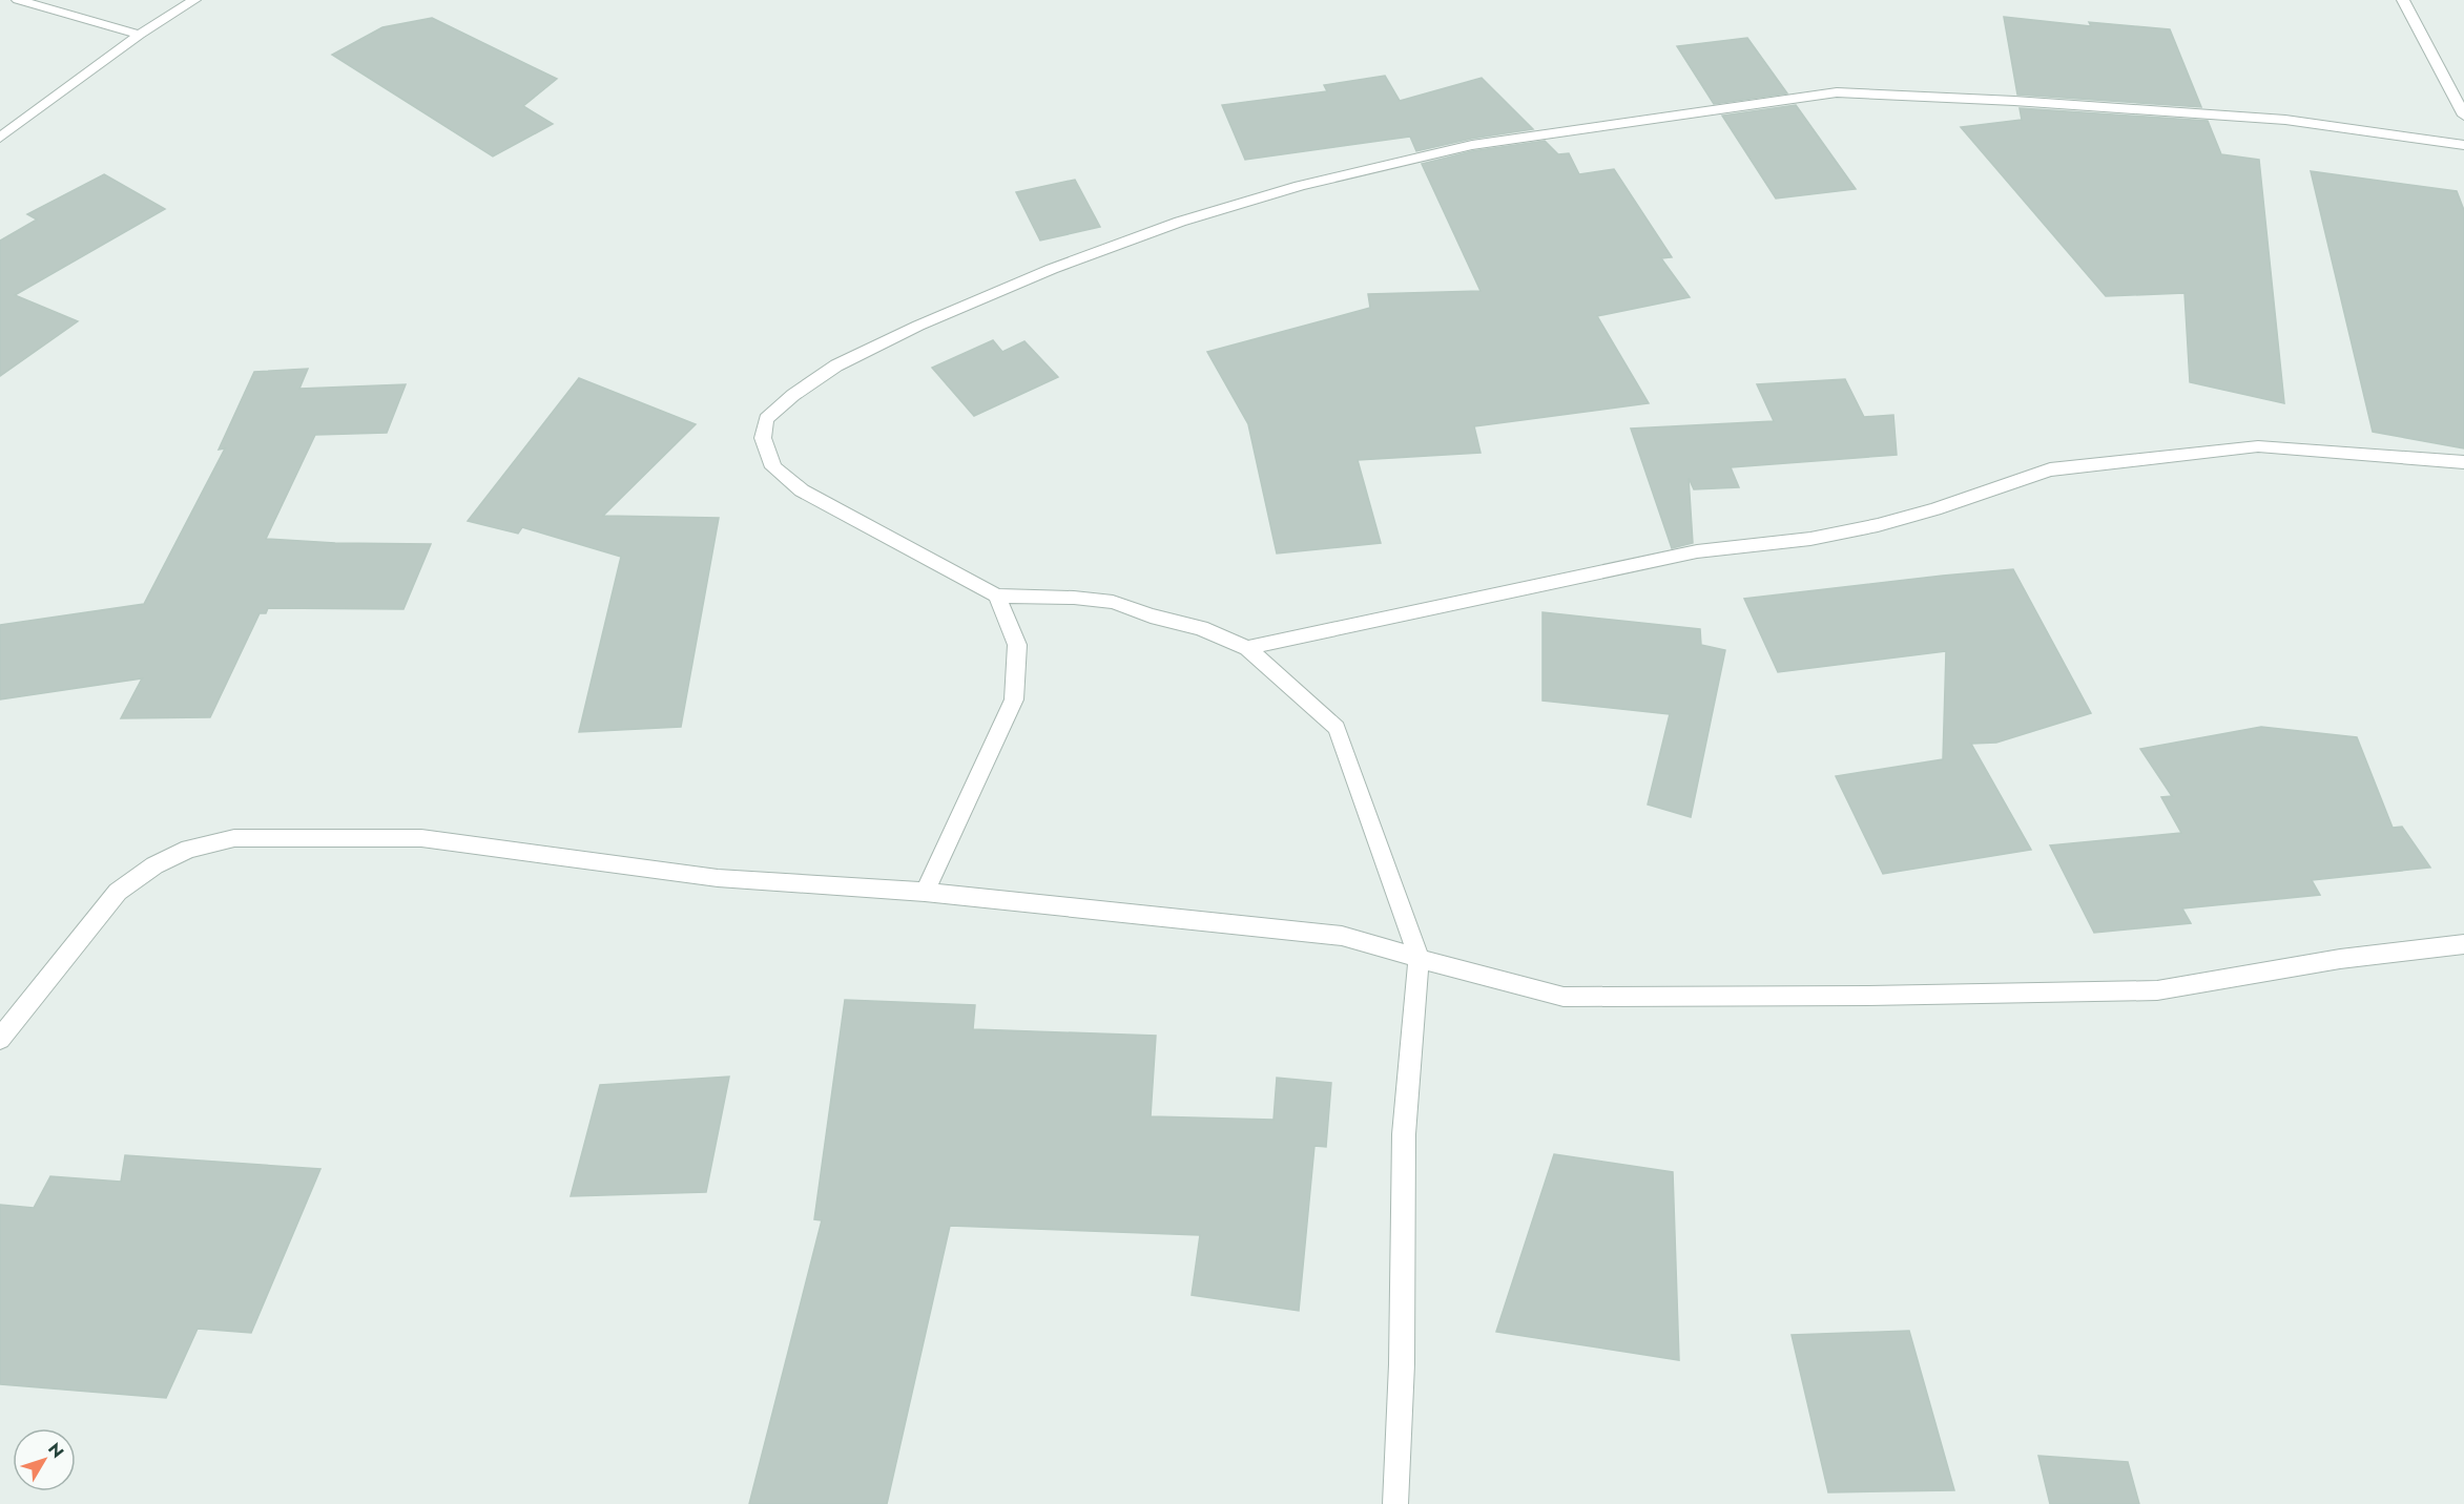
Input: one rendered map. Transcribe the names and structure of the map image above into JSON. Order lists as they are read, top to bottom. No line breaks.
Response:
{"north":"top right"}
